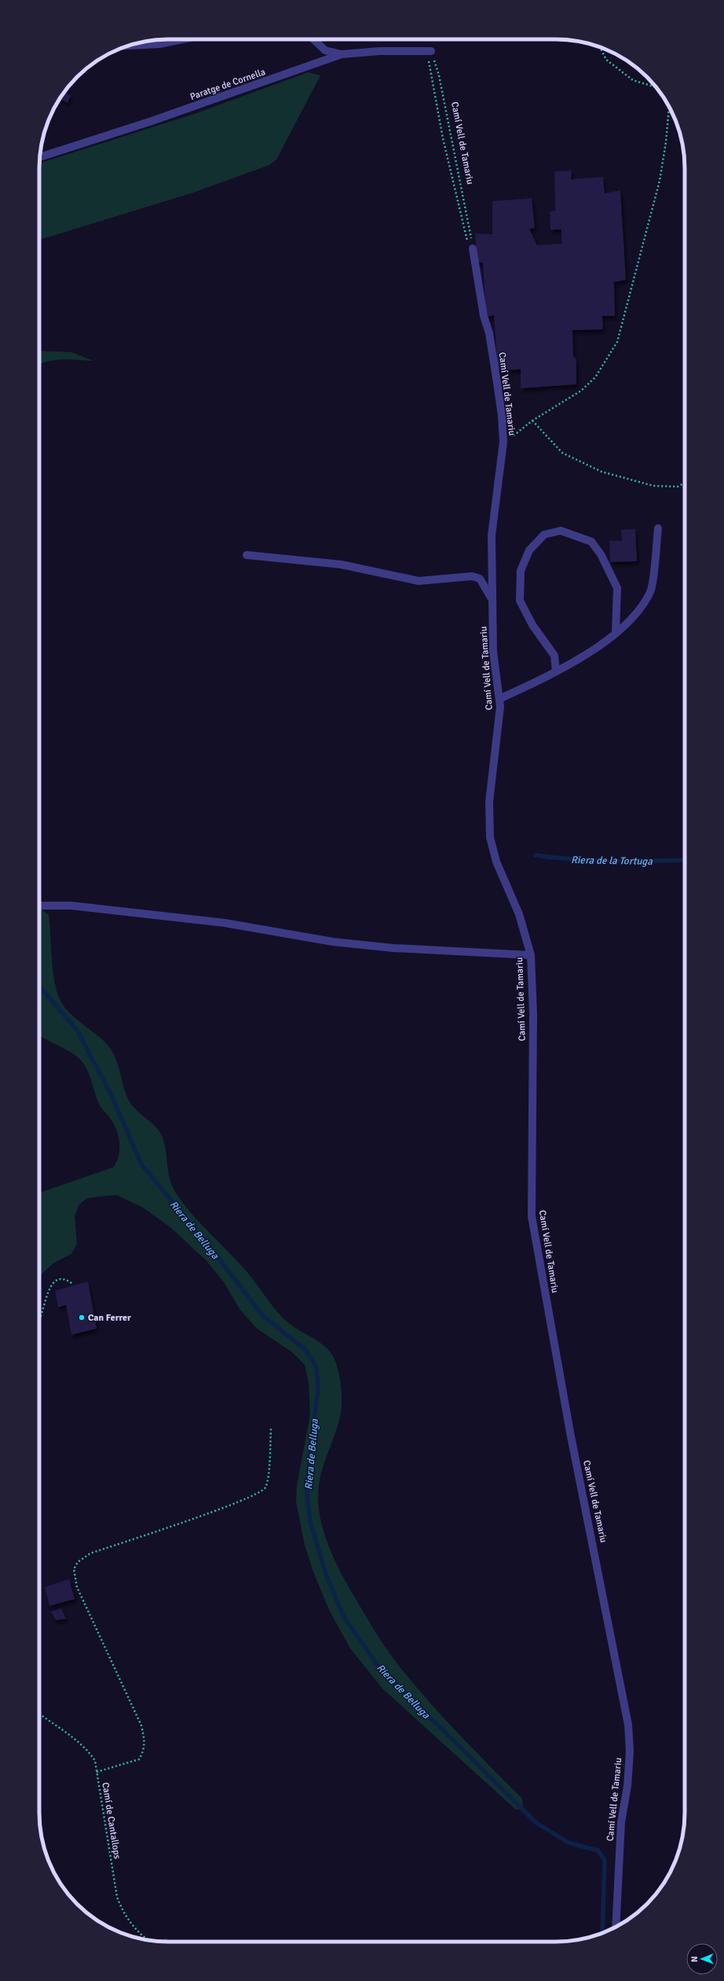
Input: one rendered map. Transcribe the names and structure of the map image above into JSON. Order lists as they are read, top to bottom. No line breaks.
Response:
{"streets":{"street":["Paratge de Cornella","Camí Vell de Tamariu"],"path":["Camí de Cantallops"]},"crossings":[["Paratge de Cornella","Camí Vell de Tamariu"]],"water":["Riera de la Tortuga","Riera de Belluga"],"places":["Can Ferrer"],"north":"left"}
